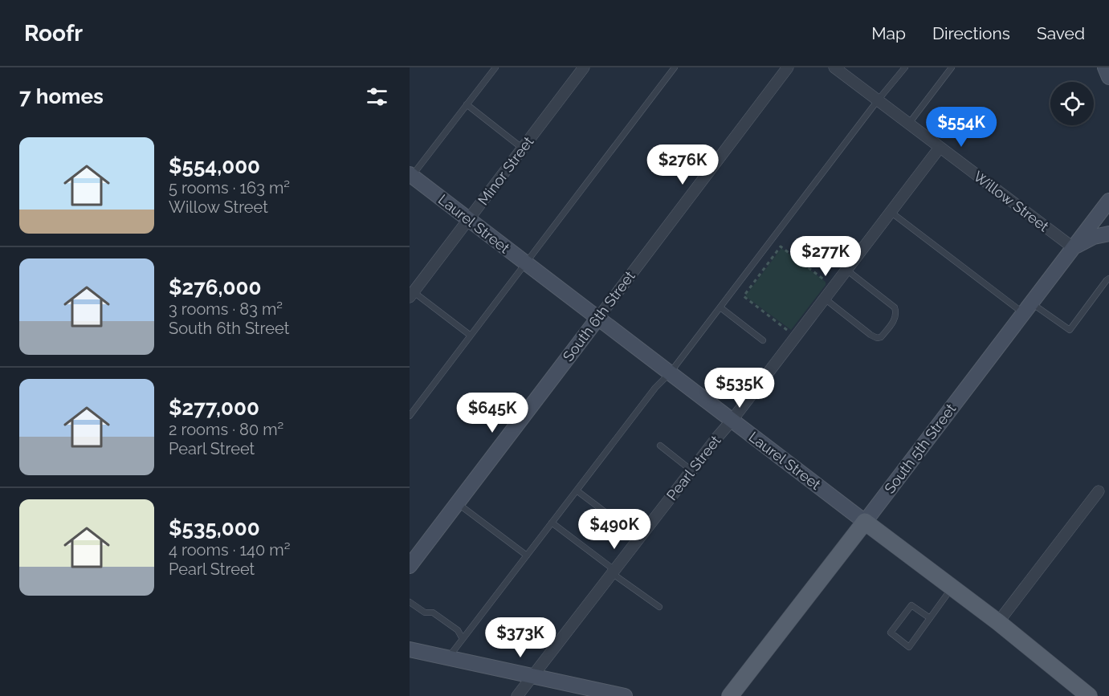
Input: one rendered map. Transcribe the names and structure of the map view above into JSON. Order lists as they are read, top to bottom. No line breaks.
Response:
{"streets":{"main road":["Laurel Street","South 5th Street"],"street":["Minor Street","Willow Street","South 6th Street","Pearl Street"]},"crossings":[["Minor Street","Laurel Street"],["Willow Street","South 5th Street"],["Willow Street","Pearl Street"],["Laurel Street","South 6th Street"],["Laurel Street","South 5th Street"],["Laurel Street","Pearl Street"]],"page":{"header":"Roofr","nav":["Map","Directions","Saved"],"heading":"7 homes","price":["$554K","$276K","$277K","$535K","$645K","$490K","$373K"],"list":[{"name":"$554,000","note":"5 rooms · 163 m² · Willow Street"},{"name":"$276,000","note":"3 rooms · 83 m² · South 6th Street"},{"name":"$277,000","note":"2 rooms · 80 m² · Pearl Street"},{"name":"$535,000","note":"4 rooms · 140 m² · Pearl Street"}]}}
